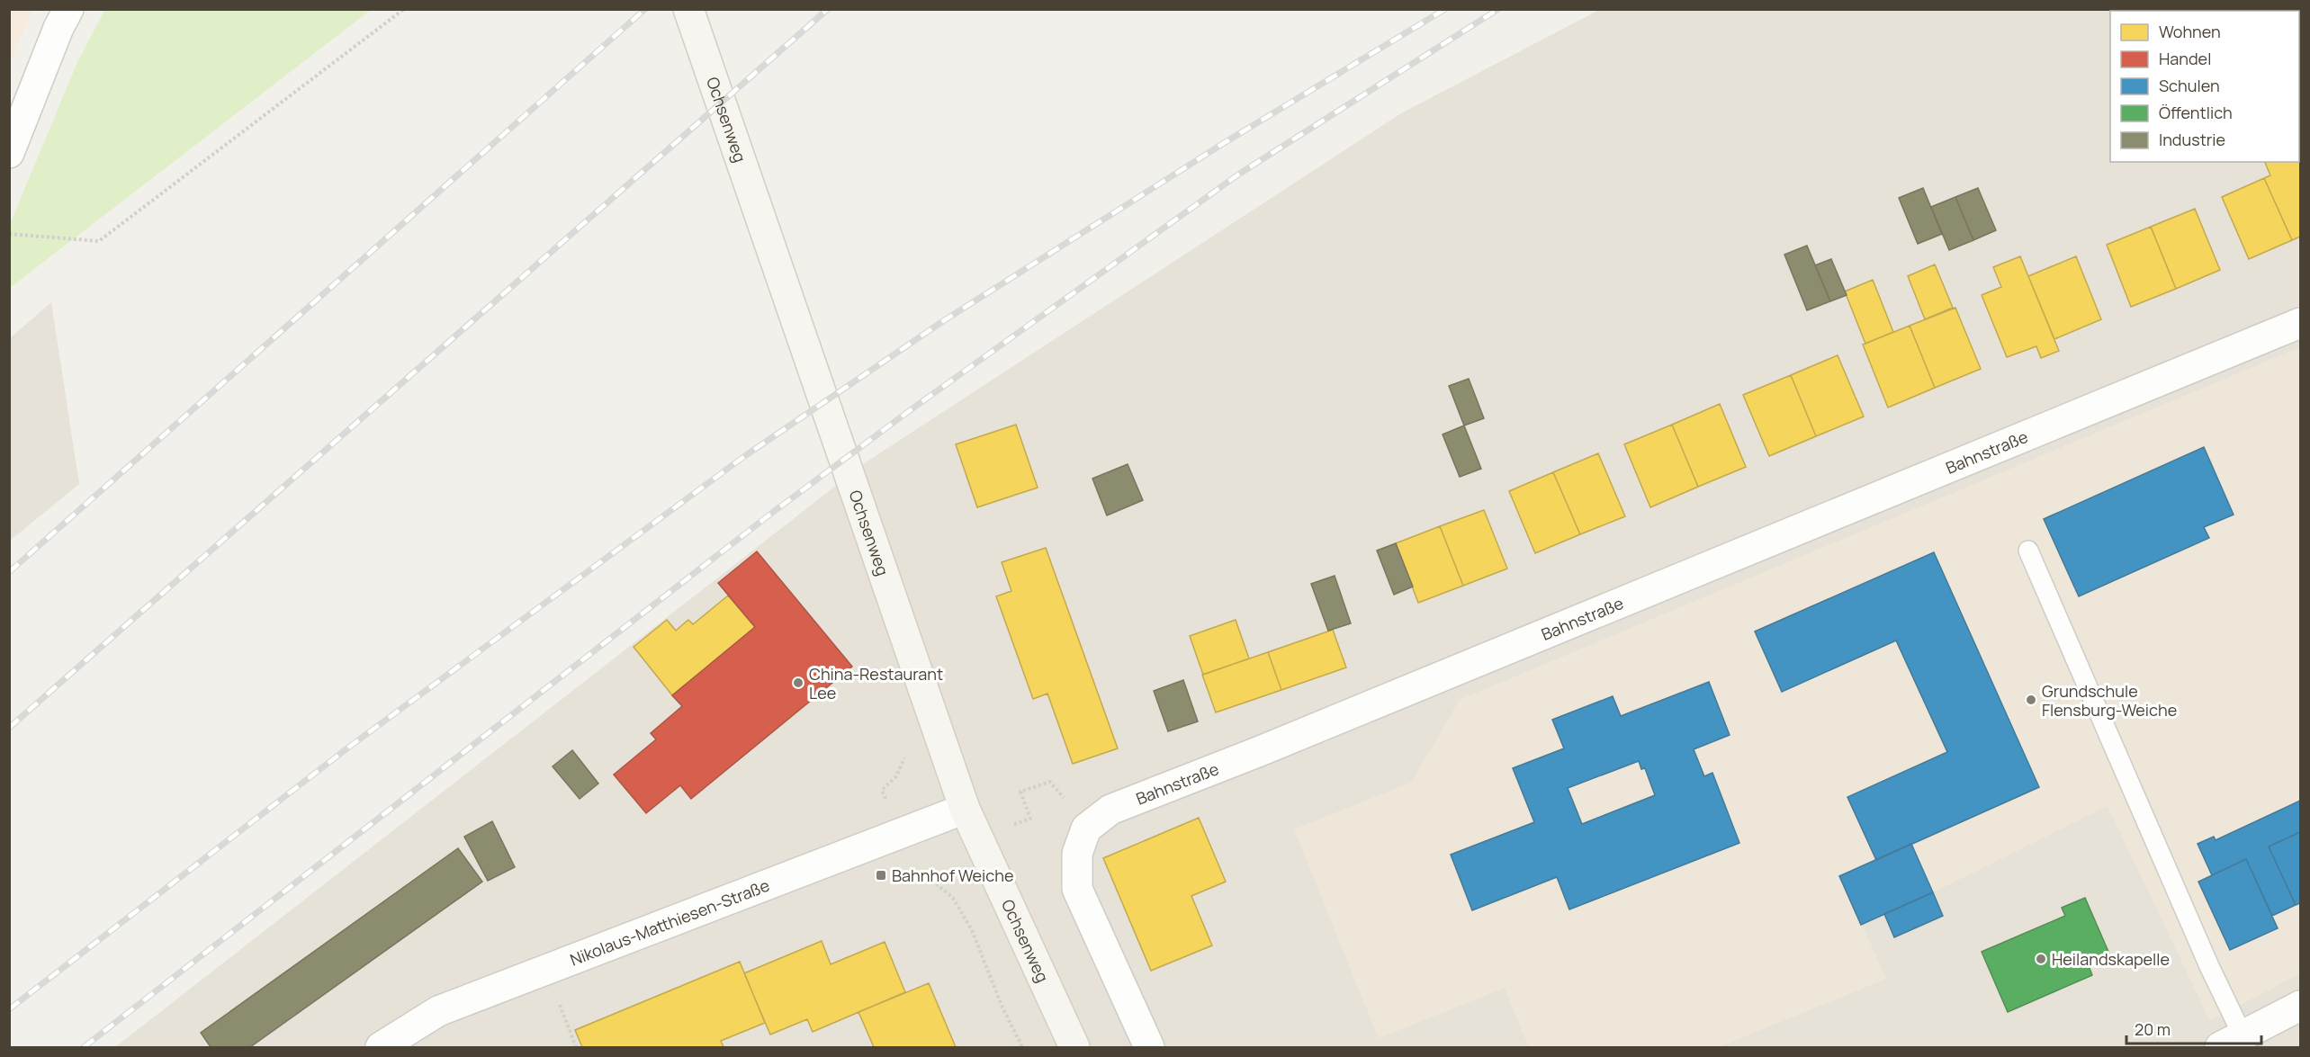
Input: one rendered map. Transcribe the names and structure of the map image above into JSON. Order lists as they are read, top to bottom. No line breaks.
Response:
{"streets":{"main road":["Ochsenweg"],"street":["Bahnstraße","Nikolaus-Matthiesen-Straße"]},"crossings":[["Ochsenweg","Nikolaus-Matthiesen-Straße"]],"places":{"other":["China-Restaurant Lee","Grundschule Flensburg-Weiche","Heilandskapelle"],"transit":["Bahnhof Weiche"]},"legend":["Wohnen","Handel","Schulen","Öffentlich","Industrie"],"scale_bar":"20 m"}
